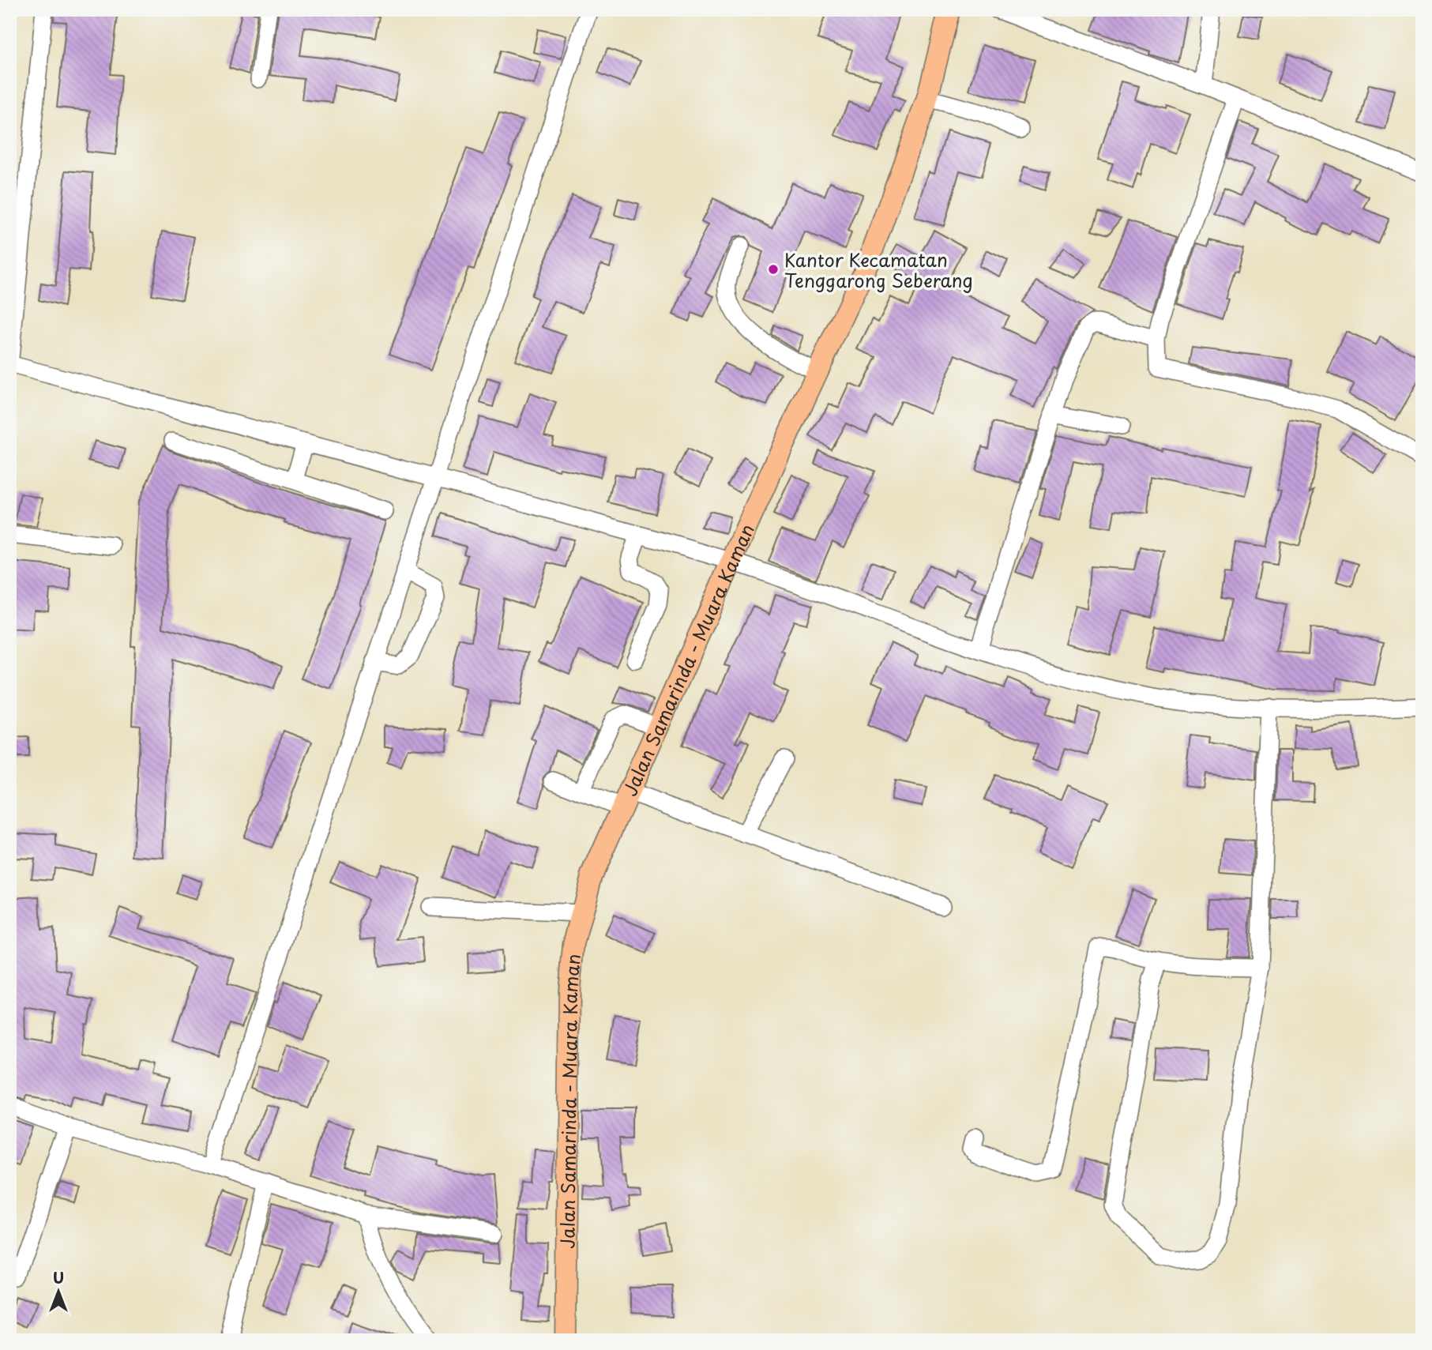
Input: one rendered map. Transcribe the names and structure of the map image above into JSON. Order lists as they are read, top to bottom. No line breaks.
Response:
{"streets":{"main road":["Jalan Samarinda - Muara Kaman"]},"places":["Kantor Kecamatan Tenggarong Seberang"],"north":"top"}
